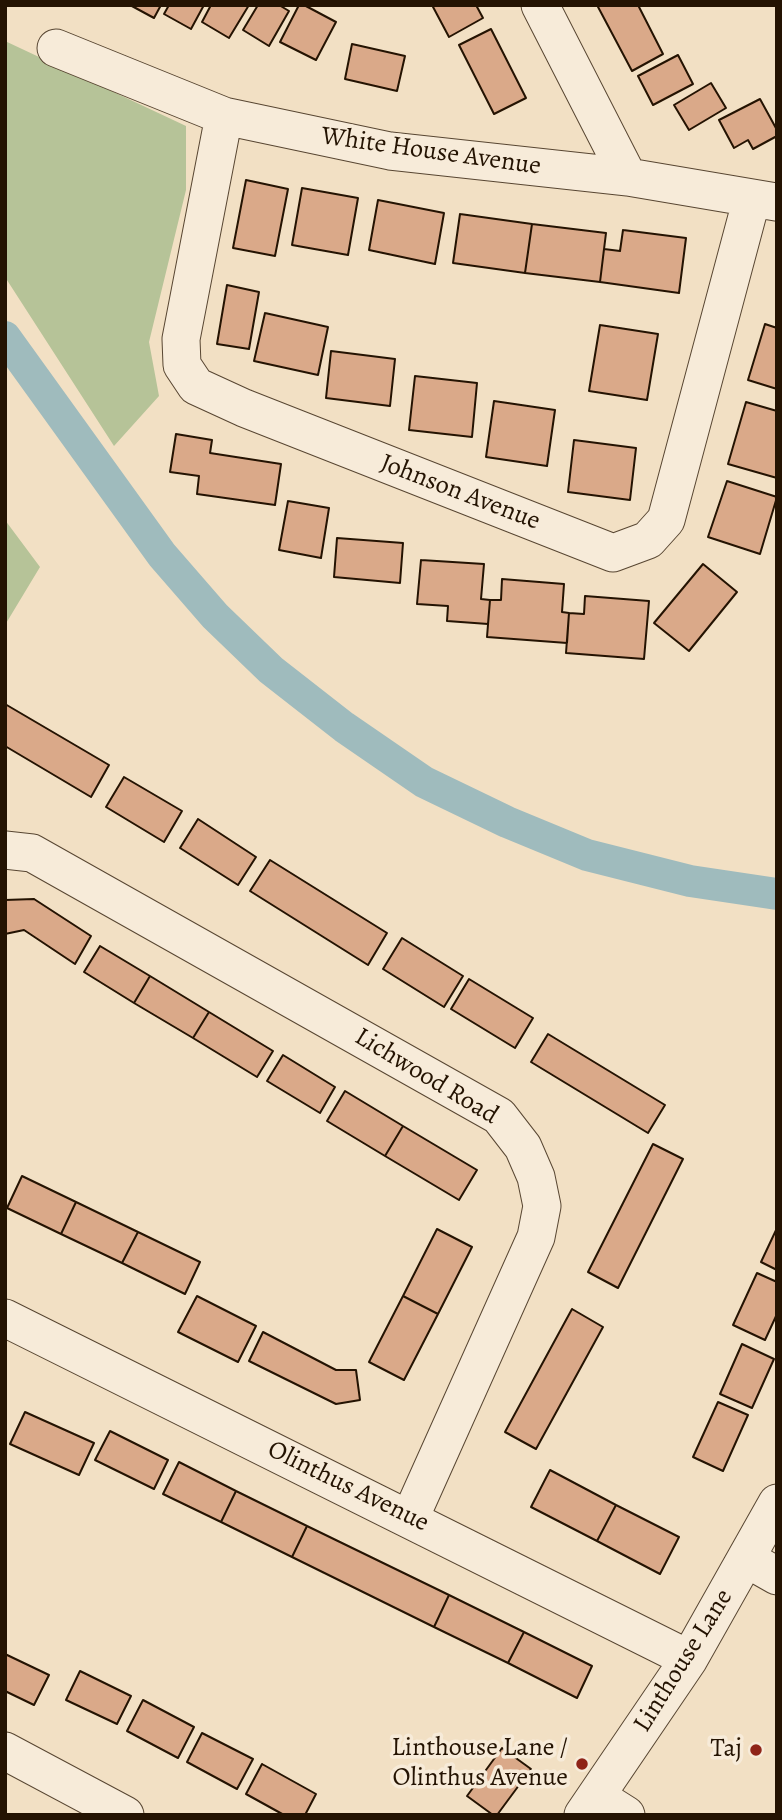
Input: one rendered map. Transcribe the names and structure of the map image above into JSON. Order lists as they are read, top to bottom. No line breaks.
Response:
{"streets":{"street":["White House Avenue","Johnson Avenue","Lichwood Road","Olinthus Avenue","Linthouse Lane"]},"crossings":[["White House Avenue","Johnson Avenue"],["Lichwood Road","Olinthus Avenue"],["Olinthus Avenue","Linthouse Lane"]],"places":["Taj","Linthouse Lane / Olinthus Avenue"]}
